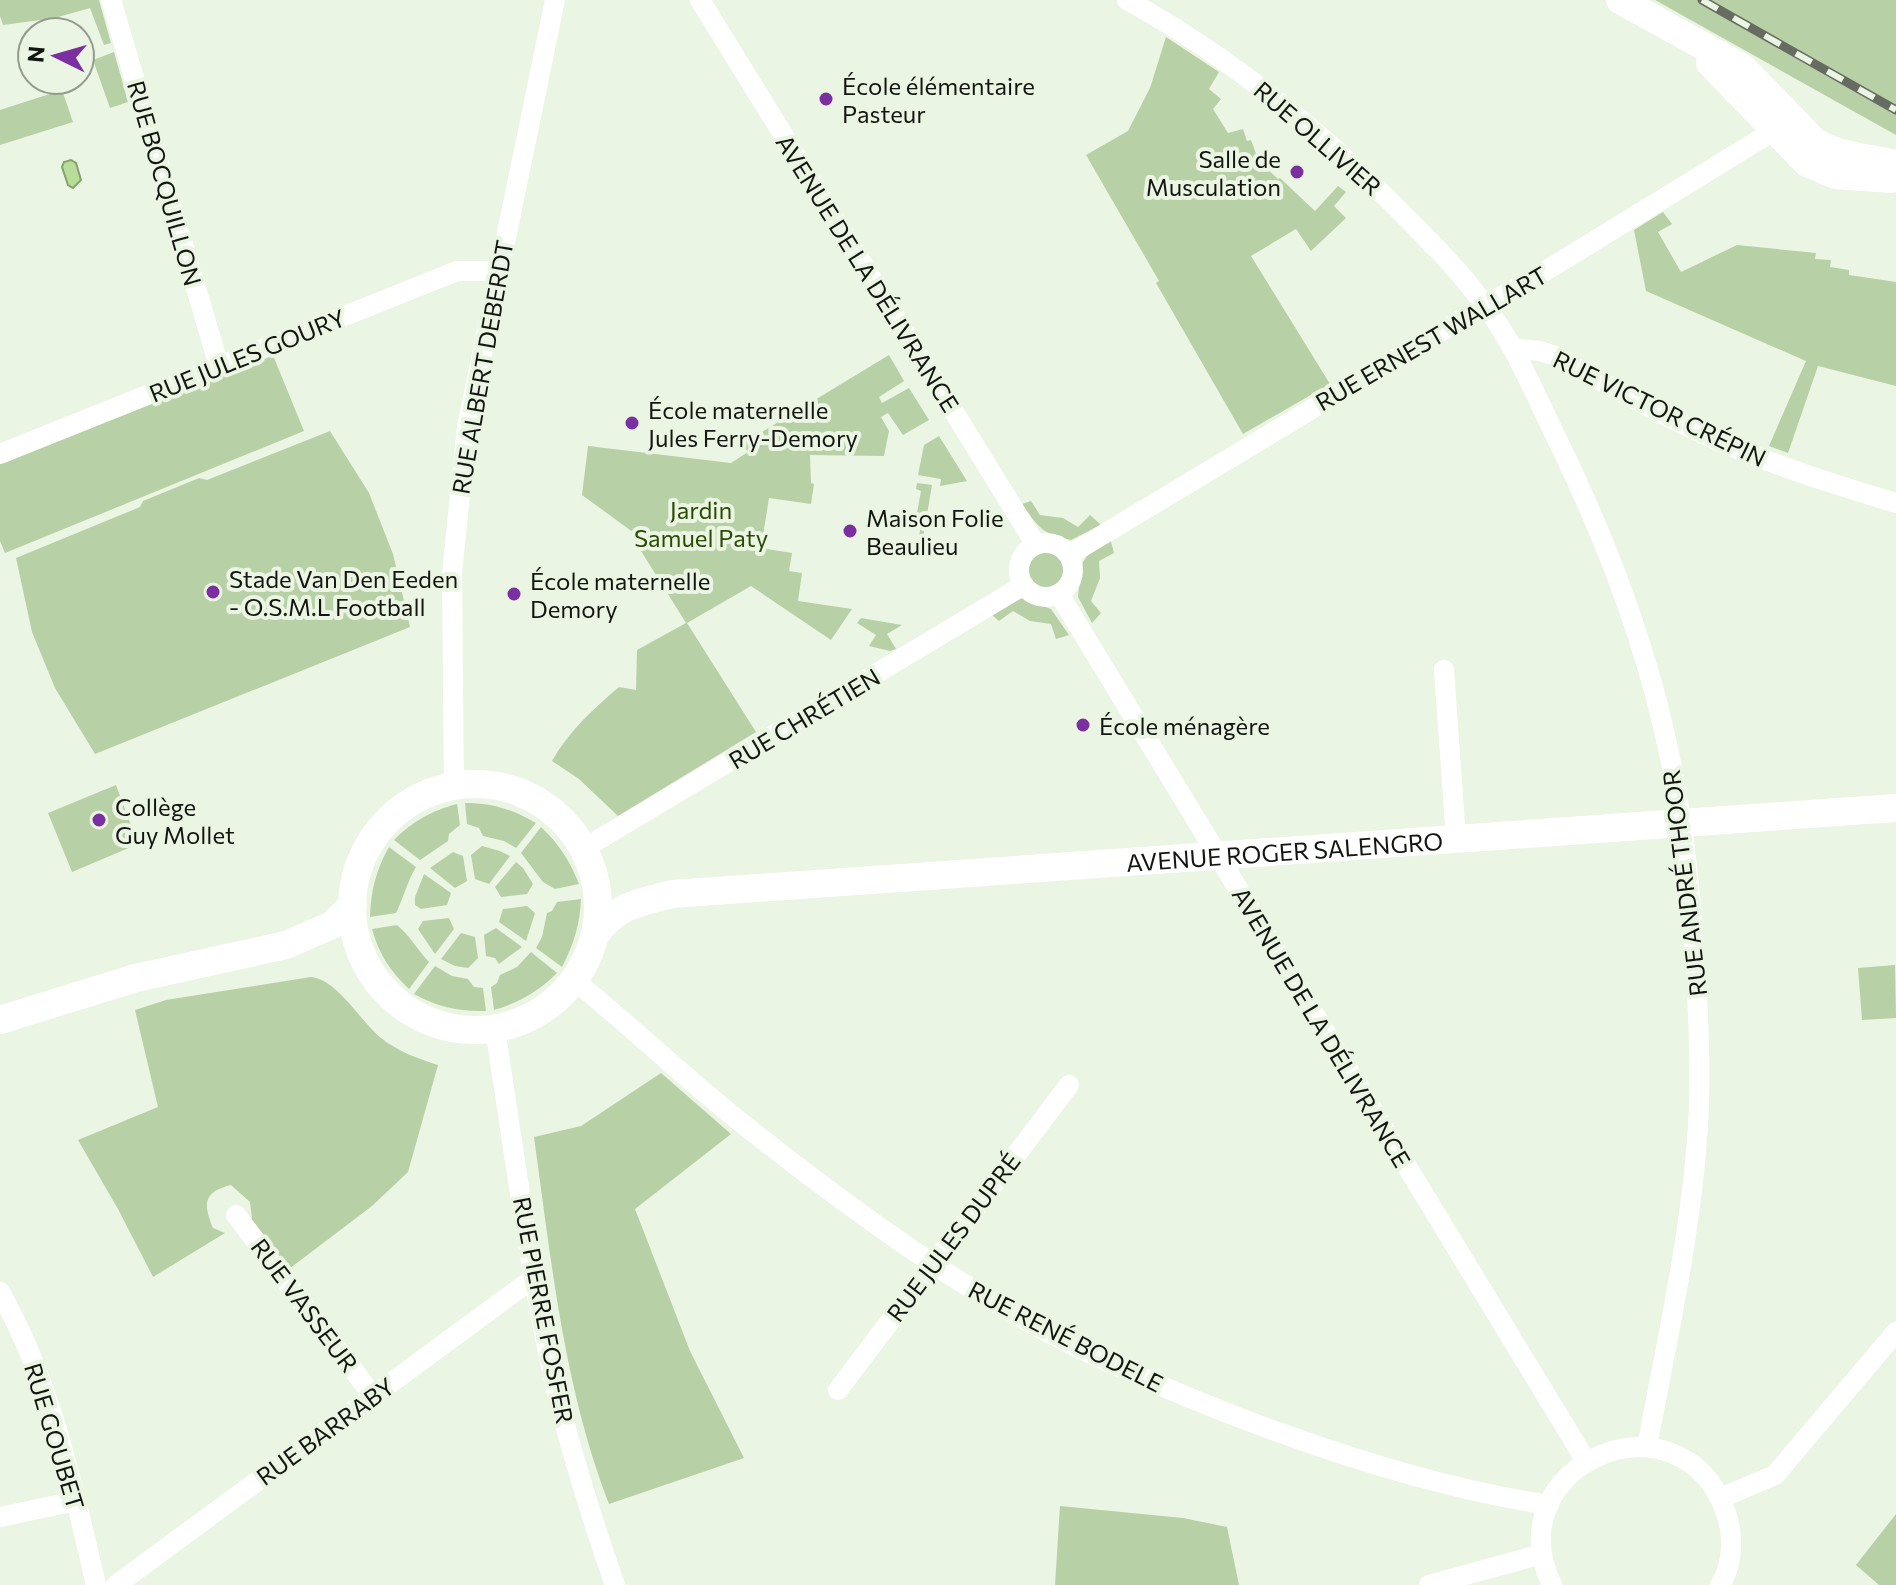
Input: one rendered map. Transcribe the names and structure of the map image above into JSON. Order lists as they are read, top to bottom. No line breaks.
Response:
{"streets":{"street":["RUE OLLIVIER","RUE BOCQUILLON","AVENUE DE LA DÉLIVRANCE","RUE ERNEST WALLART","RUE JULES GOURY","RUE ALBERT DEBERDT","RUE VICTOR CRÉPIN","RUE CHRÉTIEN","AVENUE ROGER SALENGRO","RUE ANDRÉ THOOR","RUE JULES DUPRÉ","RUE VASSEUR","RUE PIERRE FOSFER","RUE RENÉ BODELE","RUE BARRABY","RUE GOUBET"]},"crossings":[["RUE OLLIVIER","RUE ERNEST WALLART"],["RUE OLLIVIER","RUE ANDRÉ THOOR"],["RUE BOCQUILLON","RUE JULES GOURY"],["AVENUE DE LA DÉLIVRANCE","RUE ERNEST WALLART"],["AVENUE DE LA DÉLIVRANCE","RUE CHRÉTIEN"],["AVENUE DE LA DÉLIVRANCE","AVENUE ROGER SALENGRO"],["RUE ERNEST WALLART","RUE CHRÉTIEN"],["RUE ERNEST WALLART","RUE ANDRÉ THOOR"],["RUE JULES GOURY","RUE ALBERT DEBERDT"],["RUE ALBERT DEBERDT","RUE CHRÉTIEN"],["RUE ALBERT DEBERDT","AVENUE ROGER SALENGRO"],["RUE ALBERT DEBERDT","RUE PIERRE FOSFER"],["RUE ALBERT DEBERDT","RUE RENÉ BODELE"],["RUE VICTOR CRÉPIN","RUE ANDRÉ THOOR"],["RUE CHRÉTIEN","AVENUE ROGER SALENGRO"],["RUE CHRÉTIEN","RUE PIERRE FOSFER"],["RUE CHRÉTIEN","RUE RENÉ BODELE"],["AVENUE ROGER SALENGRO","RUE ANDRÉ THOOR"],["AVENUE ROGER SALENGRO","RUE PIERRE FOSFER"],["AVENUE ROGER SALENGRO","RUE RENÉ BODELE"],["RUE JULES DUPRÉ","RUE RENÉ BODELE"],["RUE VASSEUR","RUE BARRABY"],["RUE PIERRE FOSFER","RUE RENÉ BODELE"],["RUE PIERRE FOSFER","RUE BARRABY"]],"parks":["Jardin Samuel Paty"],"places":["École élémentaire Pasteur","Salle de Musculation","École maternelle Jules Ferry-Demory","Maison Folie Beaulieu","Stade Van Den Eeden - O.S.M.L Football","École maternelle Demory","École ménagère","Collège Guy Mollet"],"north":"left"}
